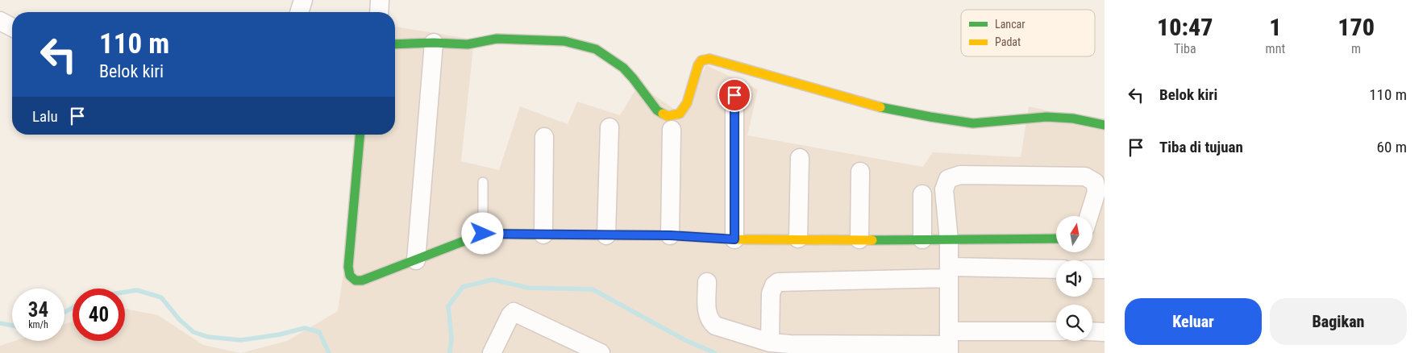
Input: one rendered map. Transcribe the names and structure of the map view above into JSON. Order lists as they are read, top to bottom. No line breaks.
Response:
{"legend":["Lancar","Padat"],"north":"top","page":{"eta":["10:47","Tiba","1","mnt","170","m"],"turn":["110 m","Belok kiri"],"list":[{"name":"Belok kiri","value":"110 m"},{"name":"Tiba di tujuan","value":"60 m"}],"then":"Lalu","speed":"34 km/h","limit":"40","buttons":["Keluar","Bagikan"]}}
